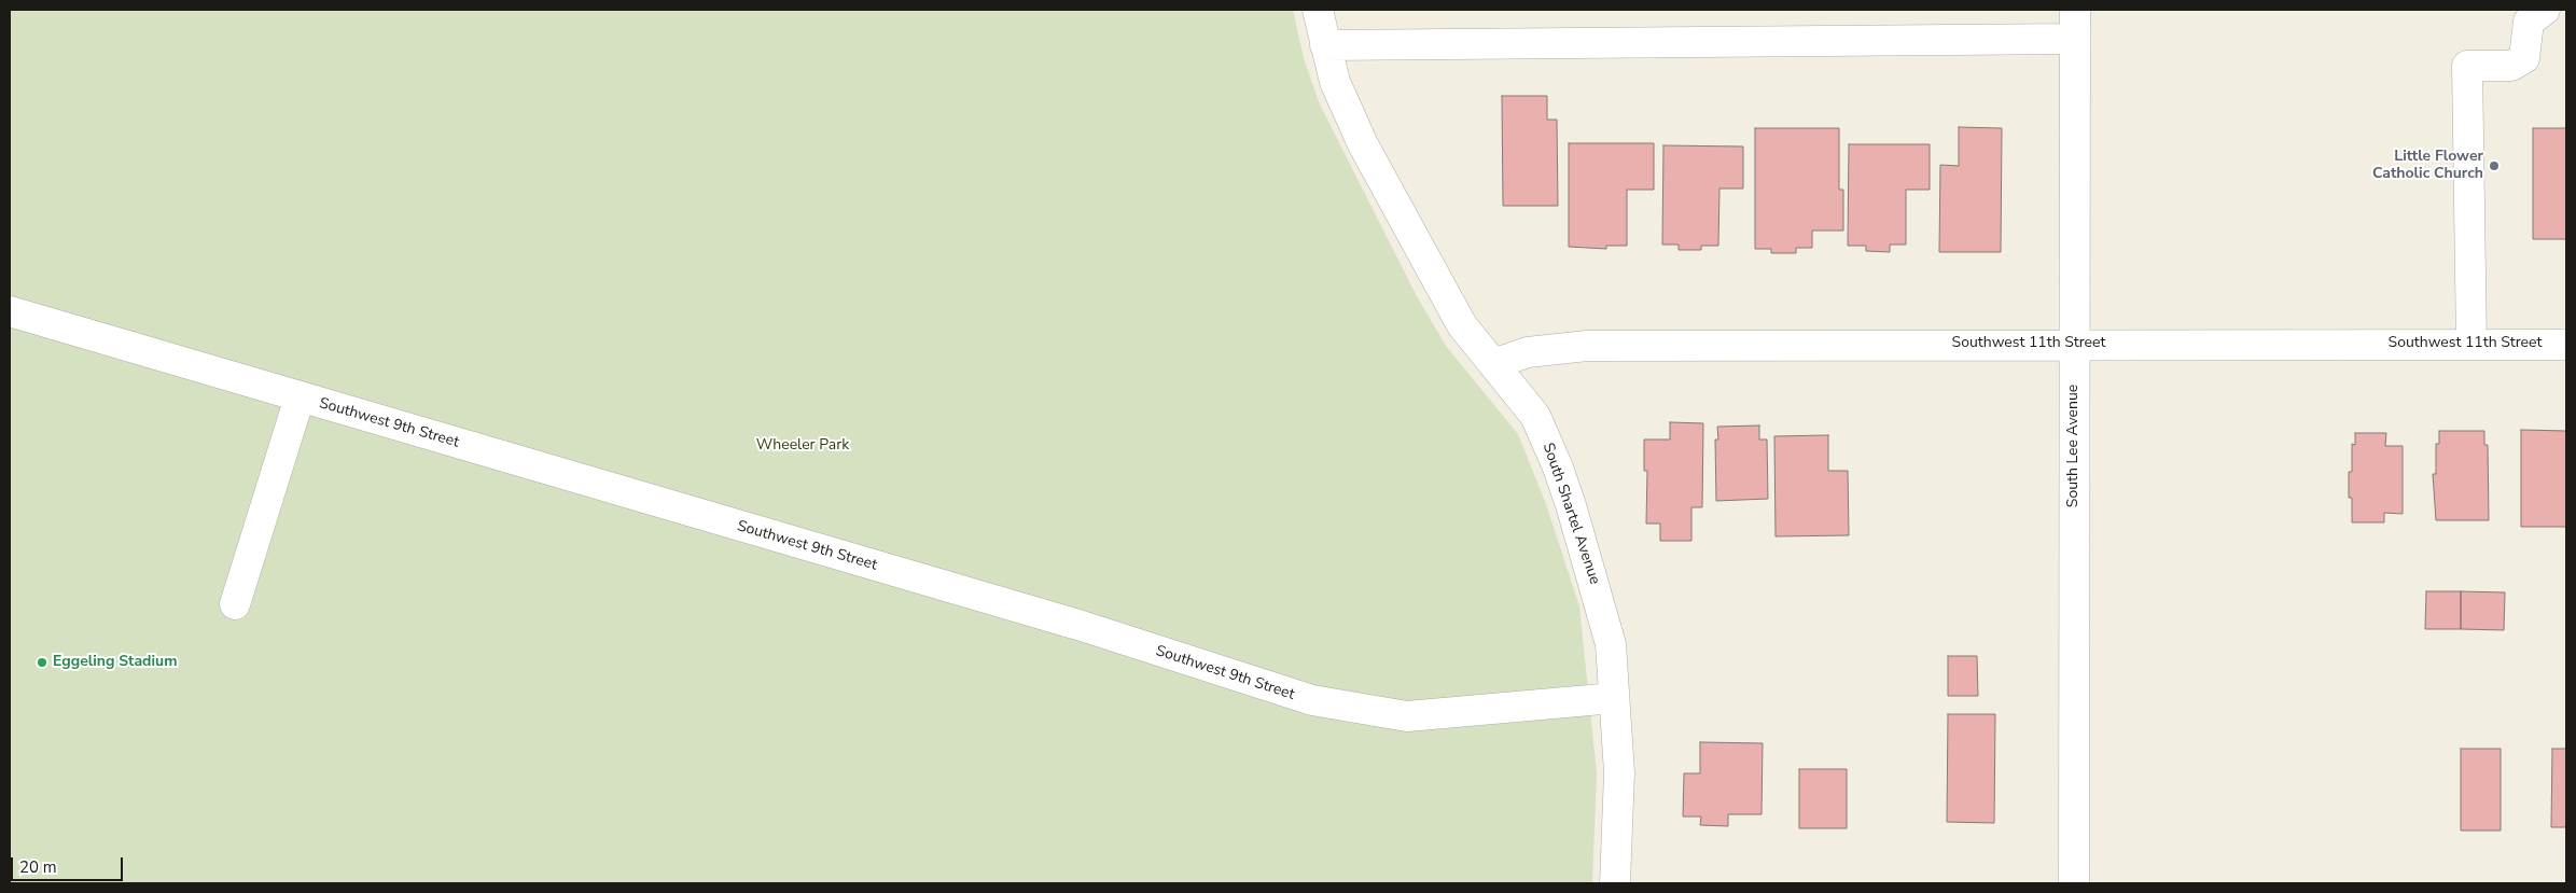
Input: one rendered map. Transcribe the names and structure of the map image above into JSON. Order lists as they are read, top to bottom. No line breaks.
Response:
{"streets":{"street":["Southwest 11th Street","Southwest 9th Street","South Lee Avenue","South Shartel Avenue"]},"crossings":[["Southwest 11th Street","South Lee Avenue"],["Southwest 11th Street","South Shartel Avenue"],["Southwest 9th Street","South Shartel Avenue"]],"parks":["Wheeler Park"],"places":["Little Flower Catholic Church","Eggeling Stadium"],"scale_bar":"20 m"}
